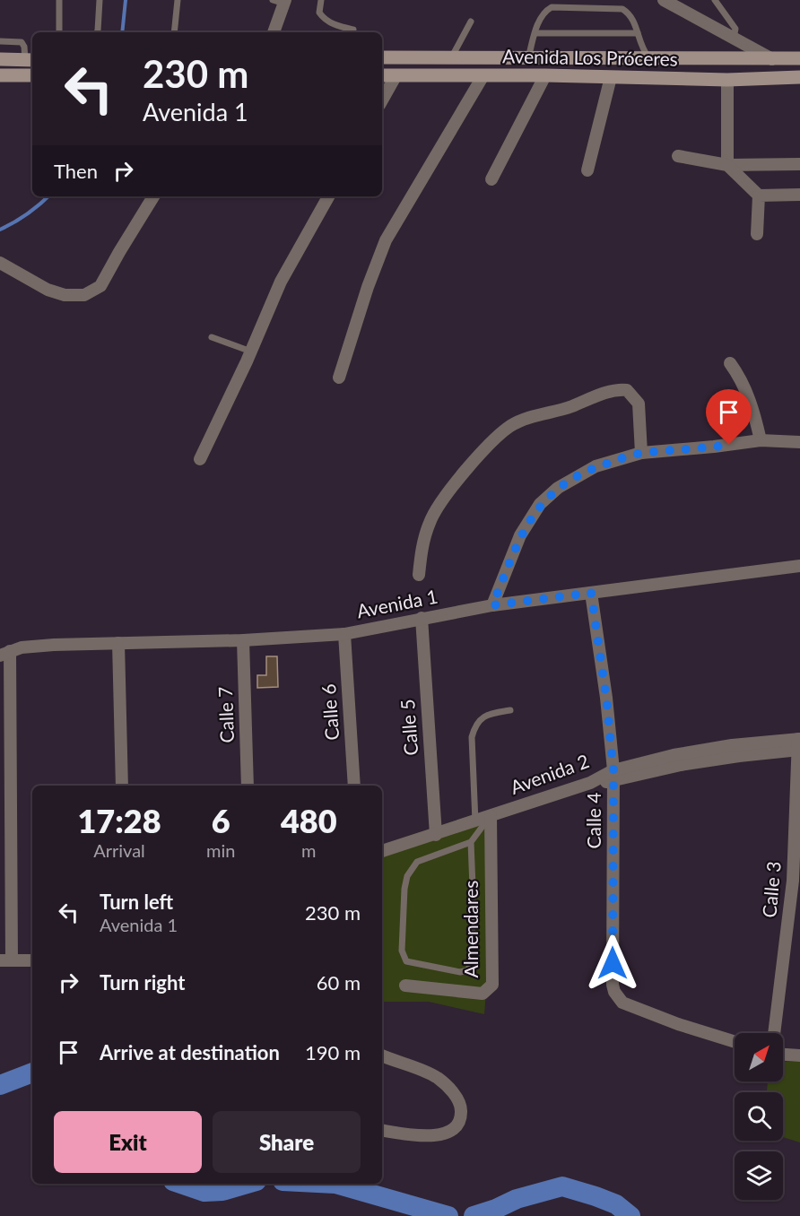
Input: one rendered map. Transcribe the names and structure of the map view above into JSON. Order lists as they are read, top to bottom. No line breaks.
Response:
{"streets":{"main road":["Avenida Los Próceres"],"street":["Avenida 1","Calle 6","Calle 7","Calle 5","Avenida 2","Calle 4","Calle 3","Almendares"]},"crossings":[["Avenida 1","Calle 6"],["Avenida 1","Calle 7"],["Avenida 1","Calle 5"],["Avenida 1","Calle 4"],["Calle 5","Avenida 2"],["Avenida 2","Calle 4"],["Avenida 2","Calle 3"],["Avenida 2","Almendares"]],"north":"top right","page":{"turn":["230 m","Avenida 1"],"then":"Then","eta":["17:28","Arrival","6","min","480","m"],"list":[{"name":"Turn left","note":"Avenida 1","value":"230 m"},{"name":"Turn right","value":"60 m"},{"name":"Arrive at destination","value":"190 m"}],"buttons":["Exit","Share"]}}
